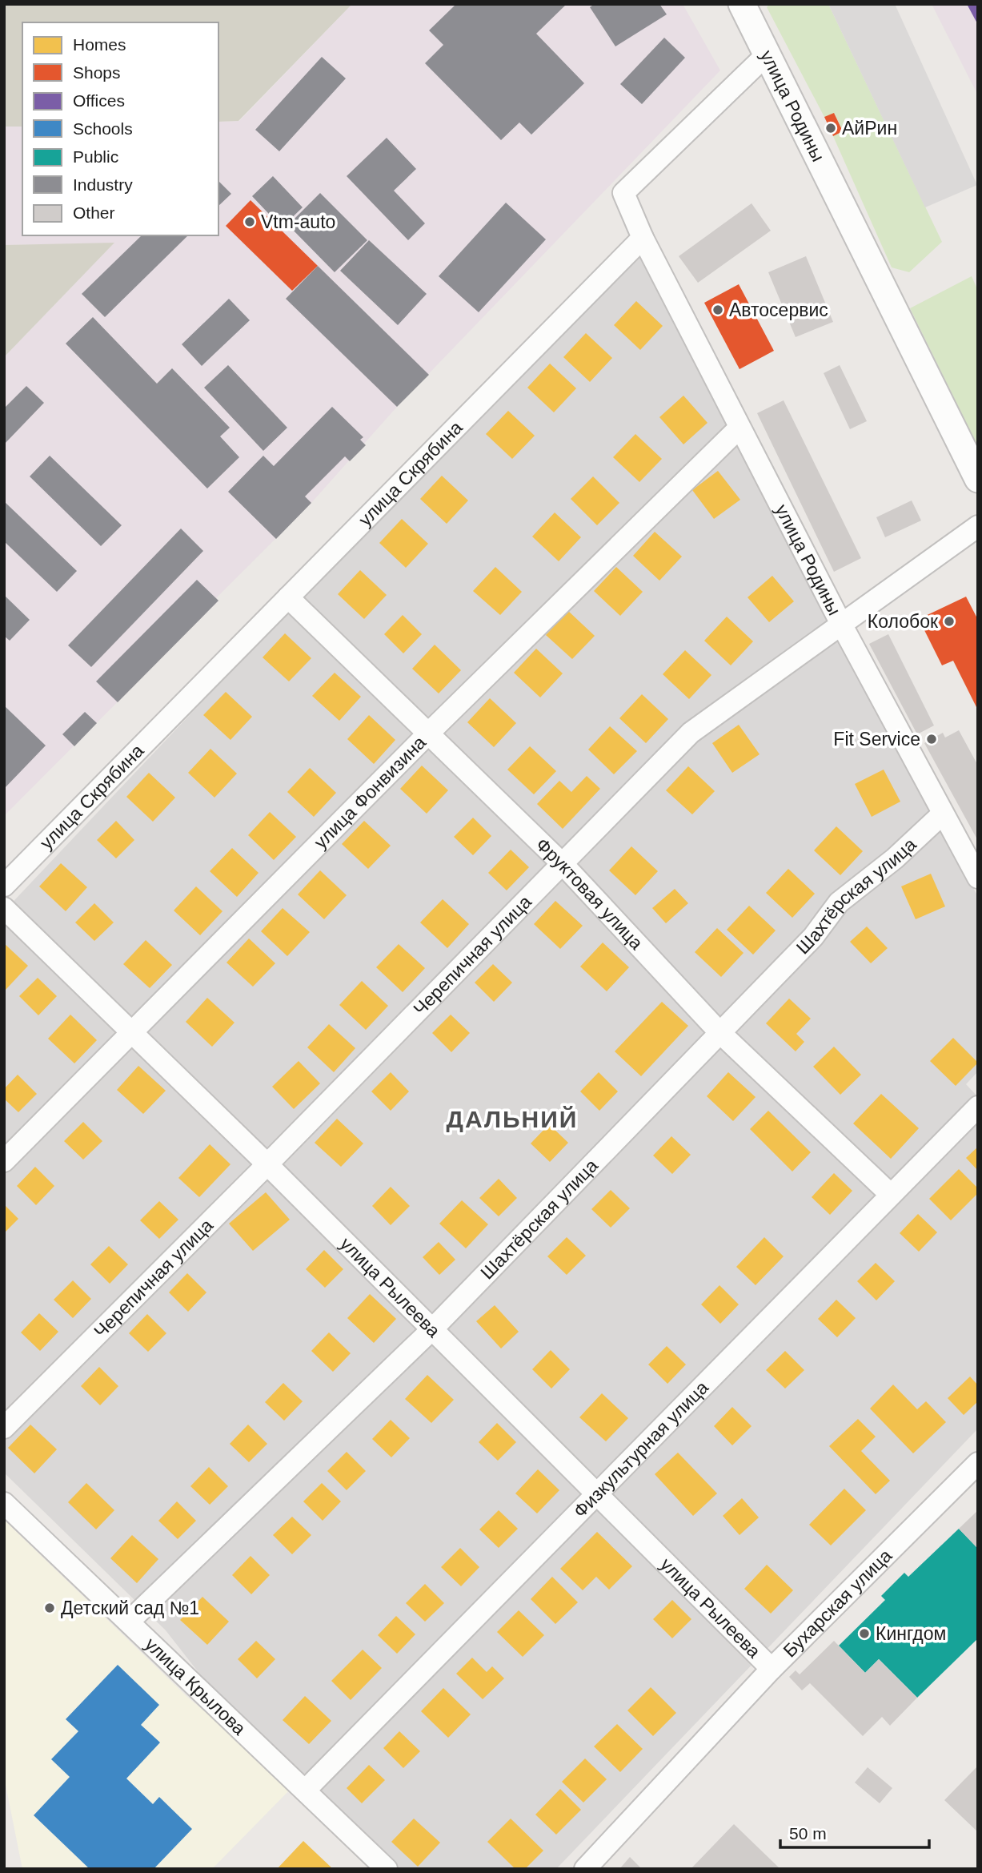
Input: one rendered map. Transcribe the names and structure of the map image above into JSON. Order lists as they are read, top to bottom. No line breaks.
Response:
{"streets":{"street":["улица Родины","улица Скрябина","улица Фонвизина","Фруктовая улица","Шахтёрская улица","Черепичная улица","улица Рылеева","Физкультурная улица","Бухарская улица","улица Крылова"]},"crossings":[["улица Родины","улица Скрябина"],["улица Родины","улица Фонвизина"],["улица Родины","Шахтёрская улица"],["улица Родины","Черепичная улица"],["улица Скрябина","Фруктовая улица"],["улица Фонвизина","Фруктовая улица"],["улица Фонвизина","улица Рылеева"],["Фруктовая улица","Шахтёрская улица"],["Фруктовая улица","Черепичная улица"],["Фруктовая улица","Физкультурная улица"],["Шахтёрская улица","улица Рылеева"],["Шахтёрская улица","улица Крылова"],["Черепичная улица","улица Рылеева"],["улица Рылеева","Физкультурная улица"],["улица Рылеева","Бухарская улица"],["Физкультурная улица","улица Крылова"]],"districts":["ДАЛЬНИЙ"],"places":["АйРин","Vtm-auto","Автосервис","Колобок","Fit Service","Детский сад №1","Кингдом"],"legend":["Homes","Shops","Offices","Schools","Public","Industry","Other"],"scale_bar":"50 m"}
